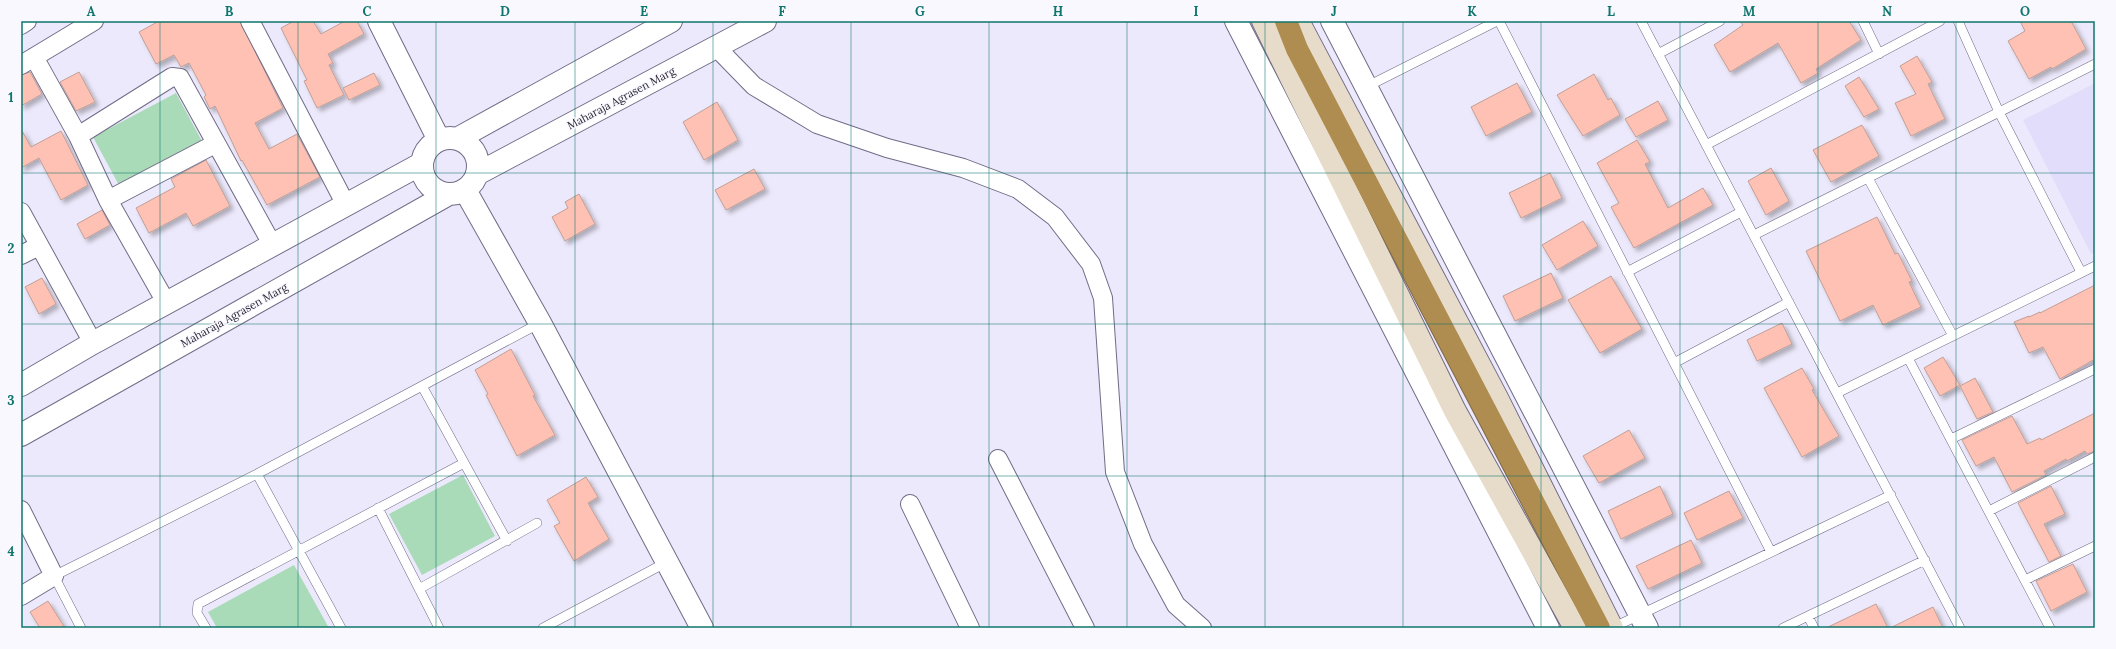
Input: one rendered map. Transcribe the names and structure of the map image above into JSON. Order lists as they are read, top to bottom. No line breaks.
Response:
{"streets":{"street":["Maharaja Agrasen Marg"]},"grid":{"columns":["A","B","C","D","E","F","G","H","I","J","K","L","M","N","O"],"rows":["1","2","3","4"]}}
